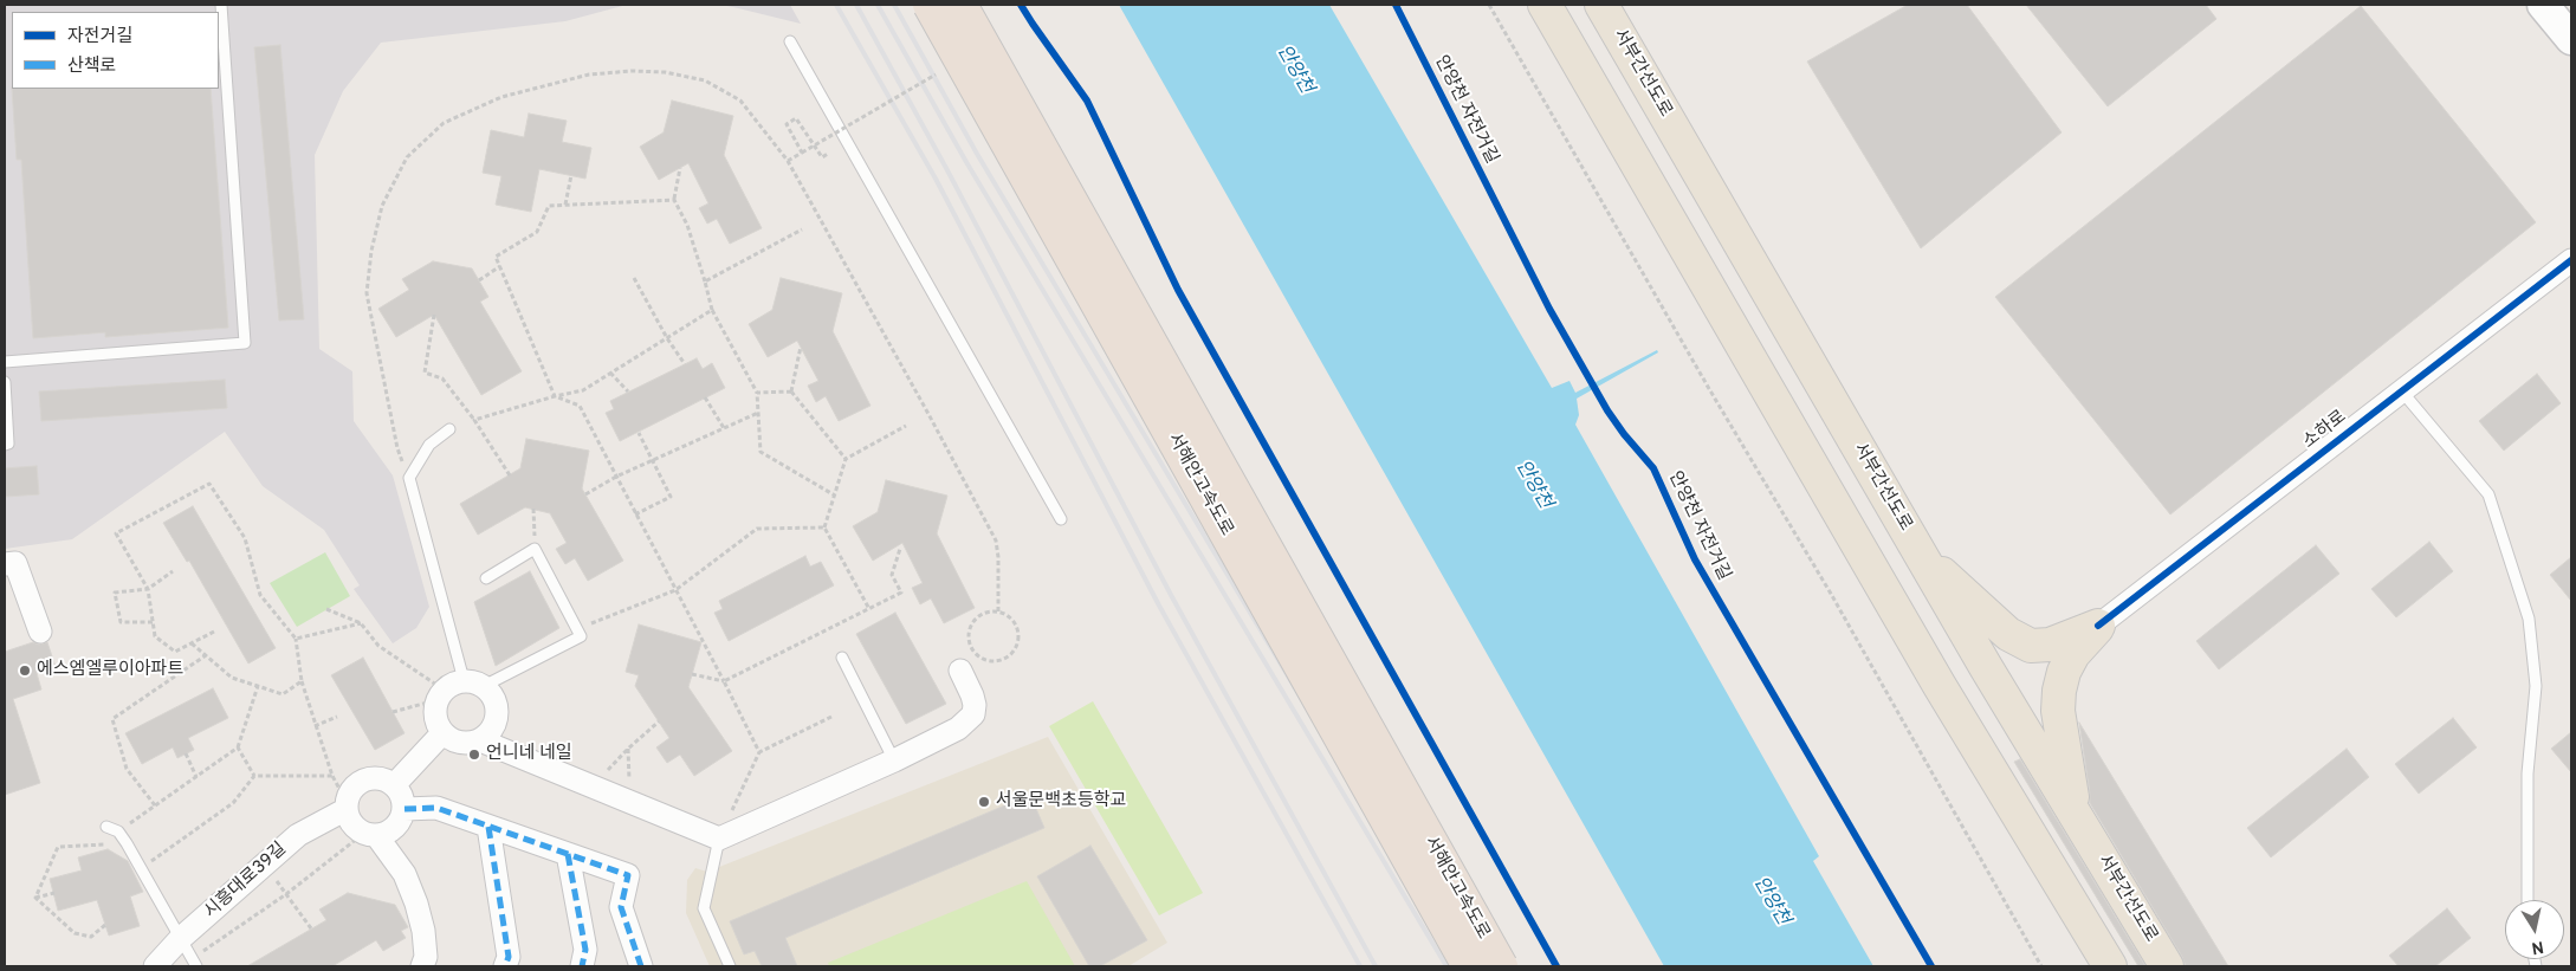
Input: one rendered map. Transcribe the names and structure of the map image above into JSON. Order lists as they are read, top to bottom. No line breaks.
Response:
{"streets":{"highway":["서부간선도로","서해안고속도로"],"street":["소하로","시흥대로39길"],"cycle path":["안양천 자전거길"]},"water":["안양천"],"places":["에스엠엘루이아파트","언니네 네일","서울문백초등학교"],"legend":["자전거길","산책로"],"north":"bottom"}
